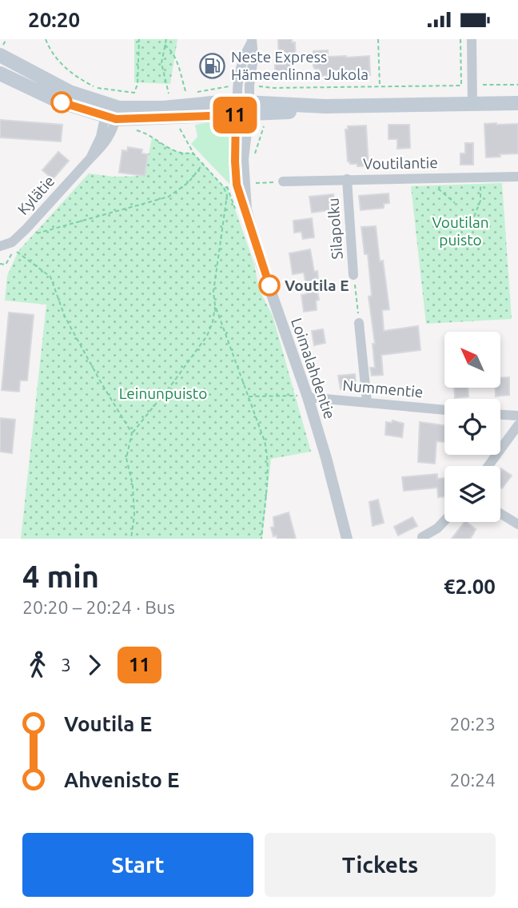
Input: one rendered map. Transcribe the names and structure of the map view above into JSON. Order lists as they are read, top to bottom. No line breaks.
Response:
{"streets":{"street":["Voutilantie","Kylätie","Silapolku","Loimalahdentie","Nummentie"]},"crossings":[["Voutilantie","Silapolku"],["Loimalahdentie","Nummentie"]],"parks":["Voutilan puisto","Leinunpuisto"],"places":{"fuel station":["Neste Express Hämeenlinna Jukola"],"other":["Voutila E"]},"lines":["bus line 11"],"north":"top left","page":{"status":"20:20","on_map":"11","heading":["4 min","20:20 – 20:24 · Bus","€2.00"],"legs":["3","11"],"list":[{"name":"Voutila E","value":"20:23"},{"name":"Ahvenisto E","value":"20:24"}],"buttons":["Start","Tickets"]}}
